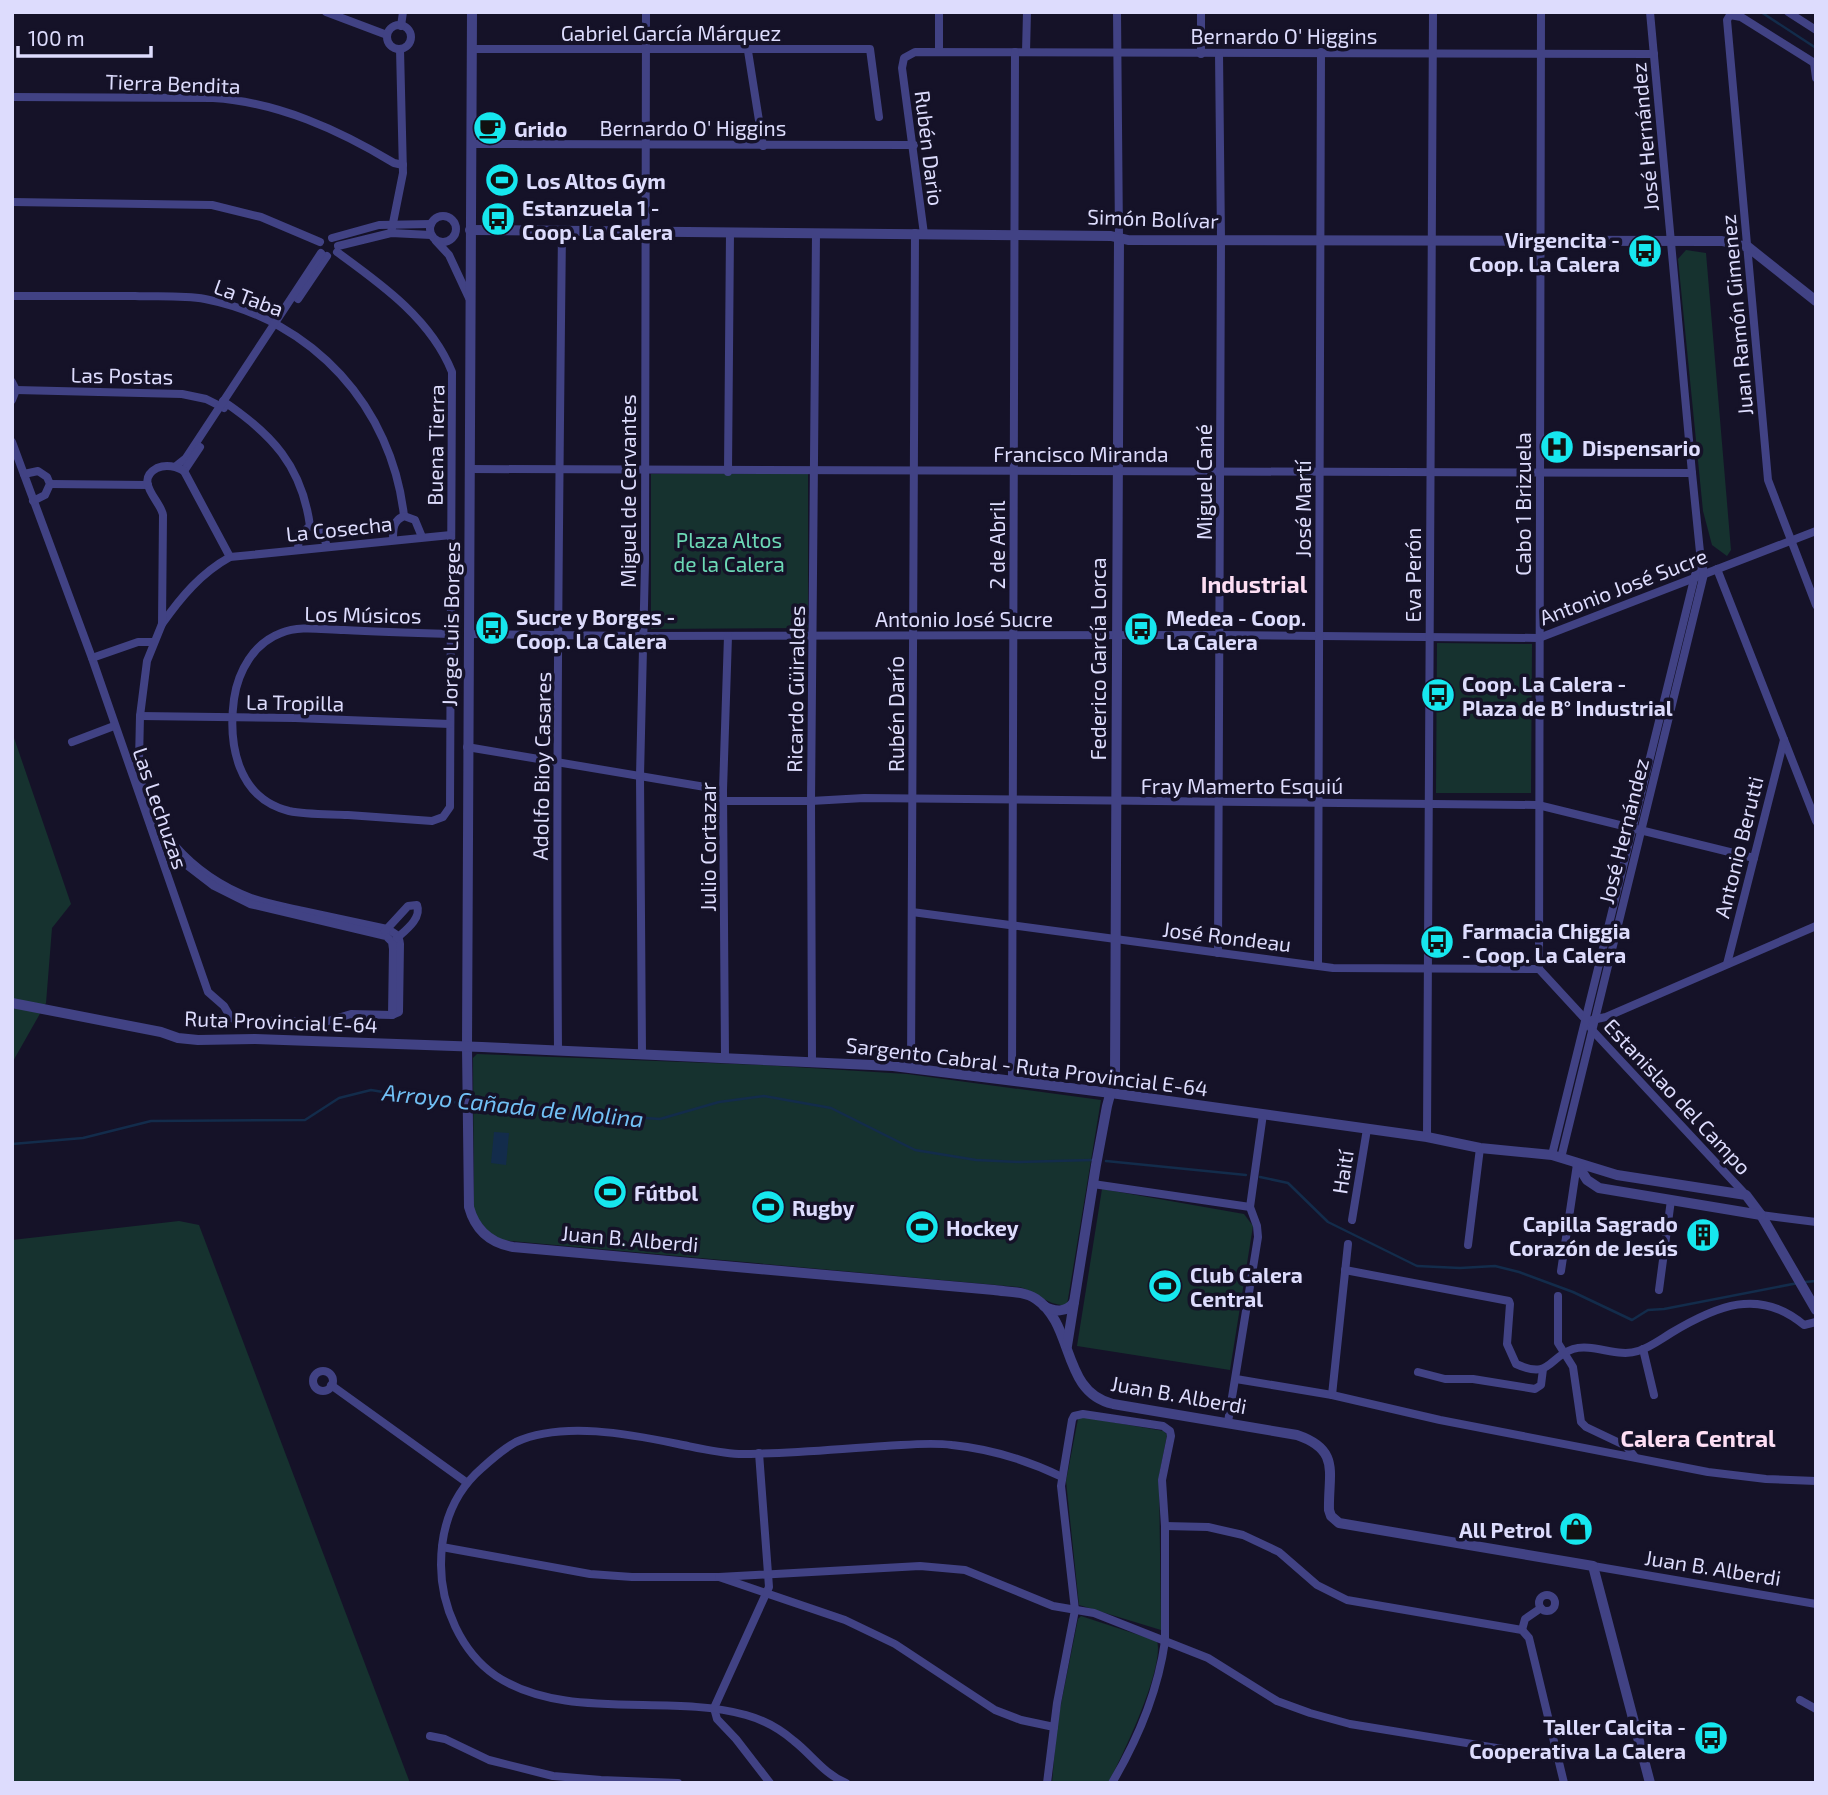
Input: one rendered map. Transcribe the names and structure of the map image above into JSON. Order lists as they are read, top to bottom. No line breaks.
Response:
{"streets":{"street":["Gabriel García Márquez","Bernardo O' Higgins","Tierra Bendita","José Hernández","Rubén Dario","Simón Bolívar","La Taba","Juan Ramón Gimenez","Las Postas","Buena Tierra","Francisco Miranda","Miguel Cané","Miguel de Cervantes","Cabo 1 Brizuela","José Martí","La Cosecha","2 de Abril","Eva Perón","Antonio José Sucre","Los Músicos","Jorge Luis Borges","Federico García Lorca","Ricardo Güiraldes","La Tropilla","Rubén Darío","Adolfo Bioy Casares","Fray Mamerto Esquiú","Las Lechuzas","Julio Cortazar","Antonio Berutti","José Rondeau","Ruta Provincial E-64","Sargento Cabral - Ruta Provincial E-64","Estanislao del Campo","Haití","Juan B. Alberdi"]},"crossings":[["Gabriel García Márquez","Miguel de Cervantes"],["Gabriel García Márquez","Jorge Luis Borges"],["Bernardo O' Higgins","José Hernández"],["Bernardo O' Higgins","Rubén Dario"],["Bernardo O' Higgins","Miguel Cané"],["Bernardo O' Higgins","Miguel de Cervantes"],["Bernardo O' Higgins","Cabo 1 Brizuela"],["Bernardo O' Higgins","José Martí"],["Bernardo O' Higgins","2 de Abril"],["Bernardo O' Higgins","Eva Perón"],["Bernardo O' Higgins","Jorge Luis Borges"],["Bernardo O' Higgins","Federico García Lorca"],["José Hernández","Simón Bolívar"],["José Hernández","Francisco Miranda"],["José Hernández","Antonio José Sucre"],["José Hernández","Fray Mamerto Esquiú"],["José Hernández","Sargento Cabral - Ruta Provincial E-64"],["José Hernández","Estanislao del Campo"],["Rubén Dario","Simón Bolívar"],["Rubén Dario","Rubén Darío"],["Simón Bolívar","Juan Ramón Gimenez"],["Simón Bolívar","Miguel Cané"],["Simón Bolívar","Miguel de Cervantes"],["Simón Bolívar","Cabo 1 Brizuela"],["Simón Bolívar","José Martí"],["Simón Bolívar","2 de Abril"],["Simón Bolívar","Eva Perón"],["Simón Bolívar","Jorge Luis Borges"],["Simón Bolívar","Federico García Lorca"],["Simón Bolívar","Ricardo Güiraldes"],["Simón Bolívar","Rubén Darío"],["Simón Bolívar","Adolfo Bioy Casares"],["Juan Ramón Gimenez","Antonio José Sucre"],["Las Postas","La Cosecha"],["Buena Tierra","La Cosecha"],["Buena Tierra","Los Músicos"],["Buena Tierra","La Tropilla"],["Francisco Miranda","Miguel Cané"],["Francisco Miranda","Miguel de Cervantes"],["Francisco Miranda","Cabo 1 Brizuela"],["Francisco Miranda","José Martí"],["Francisco Miranda","2 de Abril"],["Francisco Miranda","Eva Perón"],["Francisco Miranda","Jorge Luis Borges"],["Francisco Miranda","Federico García Lorca"],["Francisco Miranda","Ricardo Güiraldes"],["Francisco Miranda","Rubén Darío"],["Francisco Miranda","Adolfo Bioy Casares"],["Miguel Cané","Antonio José Sucre"],["Miguel Cané","Fray Mamerto Esquiú"],["Miguel Cané","José Rondeau"],["Miguel de Cervantes","Antonio José Sucre"],["Miguel de Cervantes","Sargento Cabral - Ruta Provincial E-64"],["Cabo 1 Brizuela","Antonio José Sucre"],["Cabo 1 Brizuela","Fray Mamerto Esquiú"],["Cabo 1 Brizuela","José Rondeau"],["José Martí","Antonio José Sucre"],["José Martí","Fray Mamerto Esquiú"],["José Martí","José Rondeau"],["La Cosecha","La Tropilla"],["La Cosecha","Las Lechuzas"],["2 de Abril","Antonio José Sucre"],["2 de Abril","Fray Mamerto Esquiú"],["2 de Abril","José Rondeau"],["2 de Abril","Sargento Cabral - Ruta Provincial E-64"],["Eva Perón","Antonio José Sucre"],["Eva Perón","Fray Mamerto Esquiú"],["Eva Perón","José Rondeau"],["Eva Perón","Sargento Cabral - Ruta Provincial E-64"],["Antonio José Sucre","Jorge Luis Borges"],["Antonio José Sucre","Federico García Lorca"],["Antonio José Sucre","Ricardo Güiraldes"],["Antonio José Sucre","Rubén Darío"],["Antonio José Sucre","Adolfo Bioy Casares"],["Antonio José Sucre","Julio Cortazar"],["Los Músicos","La Tropilla"],["Jorge Luis Borges","Ruta Provincial E-64"],["Jorge Luis Borges","Sargento Cabral - Ruta Provincial E-64"],["Jorge Luis Borges","Juan B. Alberdi"],["Federico García Lorca","Fray Mamerto Esquiú"],["Federico García Lorca","José Rondeau"],["Federico García Lorca","Sargento Cabral - Ruta Provincial E-64"],["Federico García Lorca","Juan B. Alberdi"],["Ricardo Güiraldes","Fray Mamerto Esquiú"],["Ricardo Güiraldes","Sargento Cabral - Ruta Provincial E-64"],["Rubén Darío","Fray Mamerto Esquiú"],["Rubén Darío","José Rondeau"],["Rubén Darío","Sargento Cabral - Ruta Provincial E-64"],["Adolfo Bioy Casares","Sargento Cabral - Ruta Provincial E-64"],["Fray Mamerto Esquiú","Julio Cortazar"],["Fray Mamerto Esquiú","Antonio Berutti"],["Julio Cortazar","Sargento Cabral - Ruta Provincial E-64"],["Ruta Provincial E-64","Sargento Cabral - Ruta Provincial E-64"],["Sargento Cabral - Ruta Provincial E-64","Estanislao del Campo"],["Sargento Cabral - Ruta Provincial E-64","Haití"]],"districts":["Industrial","Calera Central"],"water":["Arroyo Cañada de Molina"],"parks":["Plaza Altos de la Calera"],"places":{"cafe":["Grido"],"sports":["Los Altos Gym","Fútbol","Rugby","Hockey","Club Calera Central"],"bus stop":["Estanzuela 1 - Coop. La Calera","Virgencita - Coop. La Calera","Sucre y Borges - Coop. La Calera","Medea - Coop. La Calera","Coop. La Calera - Plaza de B° Industrial","Farmacia Chiggia - Coop. La Calera","Taller Calcita - Cooperativa La Calera"],"hospital":["Dispensario"],"building":["Capilla Sagrado Corazón de Jesús"],"shop":["All Petrol"]},"scale_bar":"100 m"}
